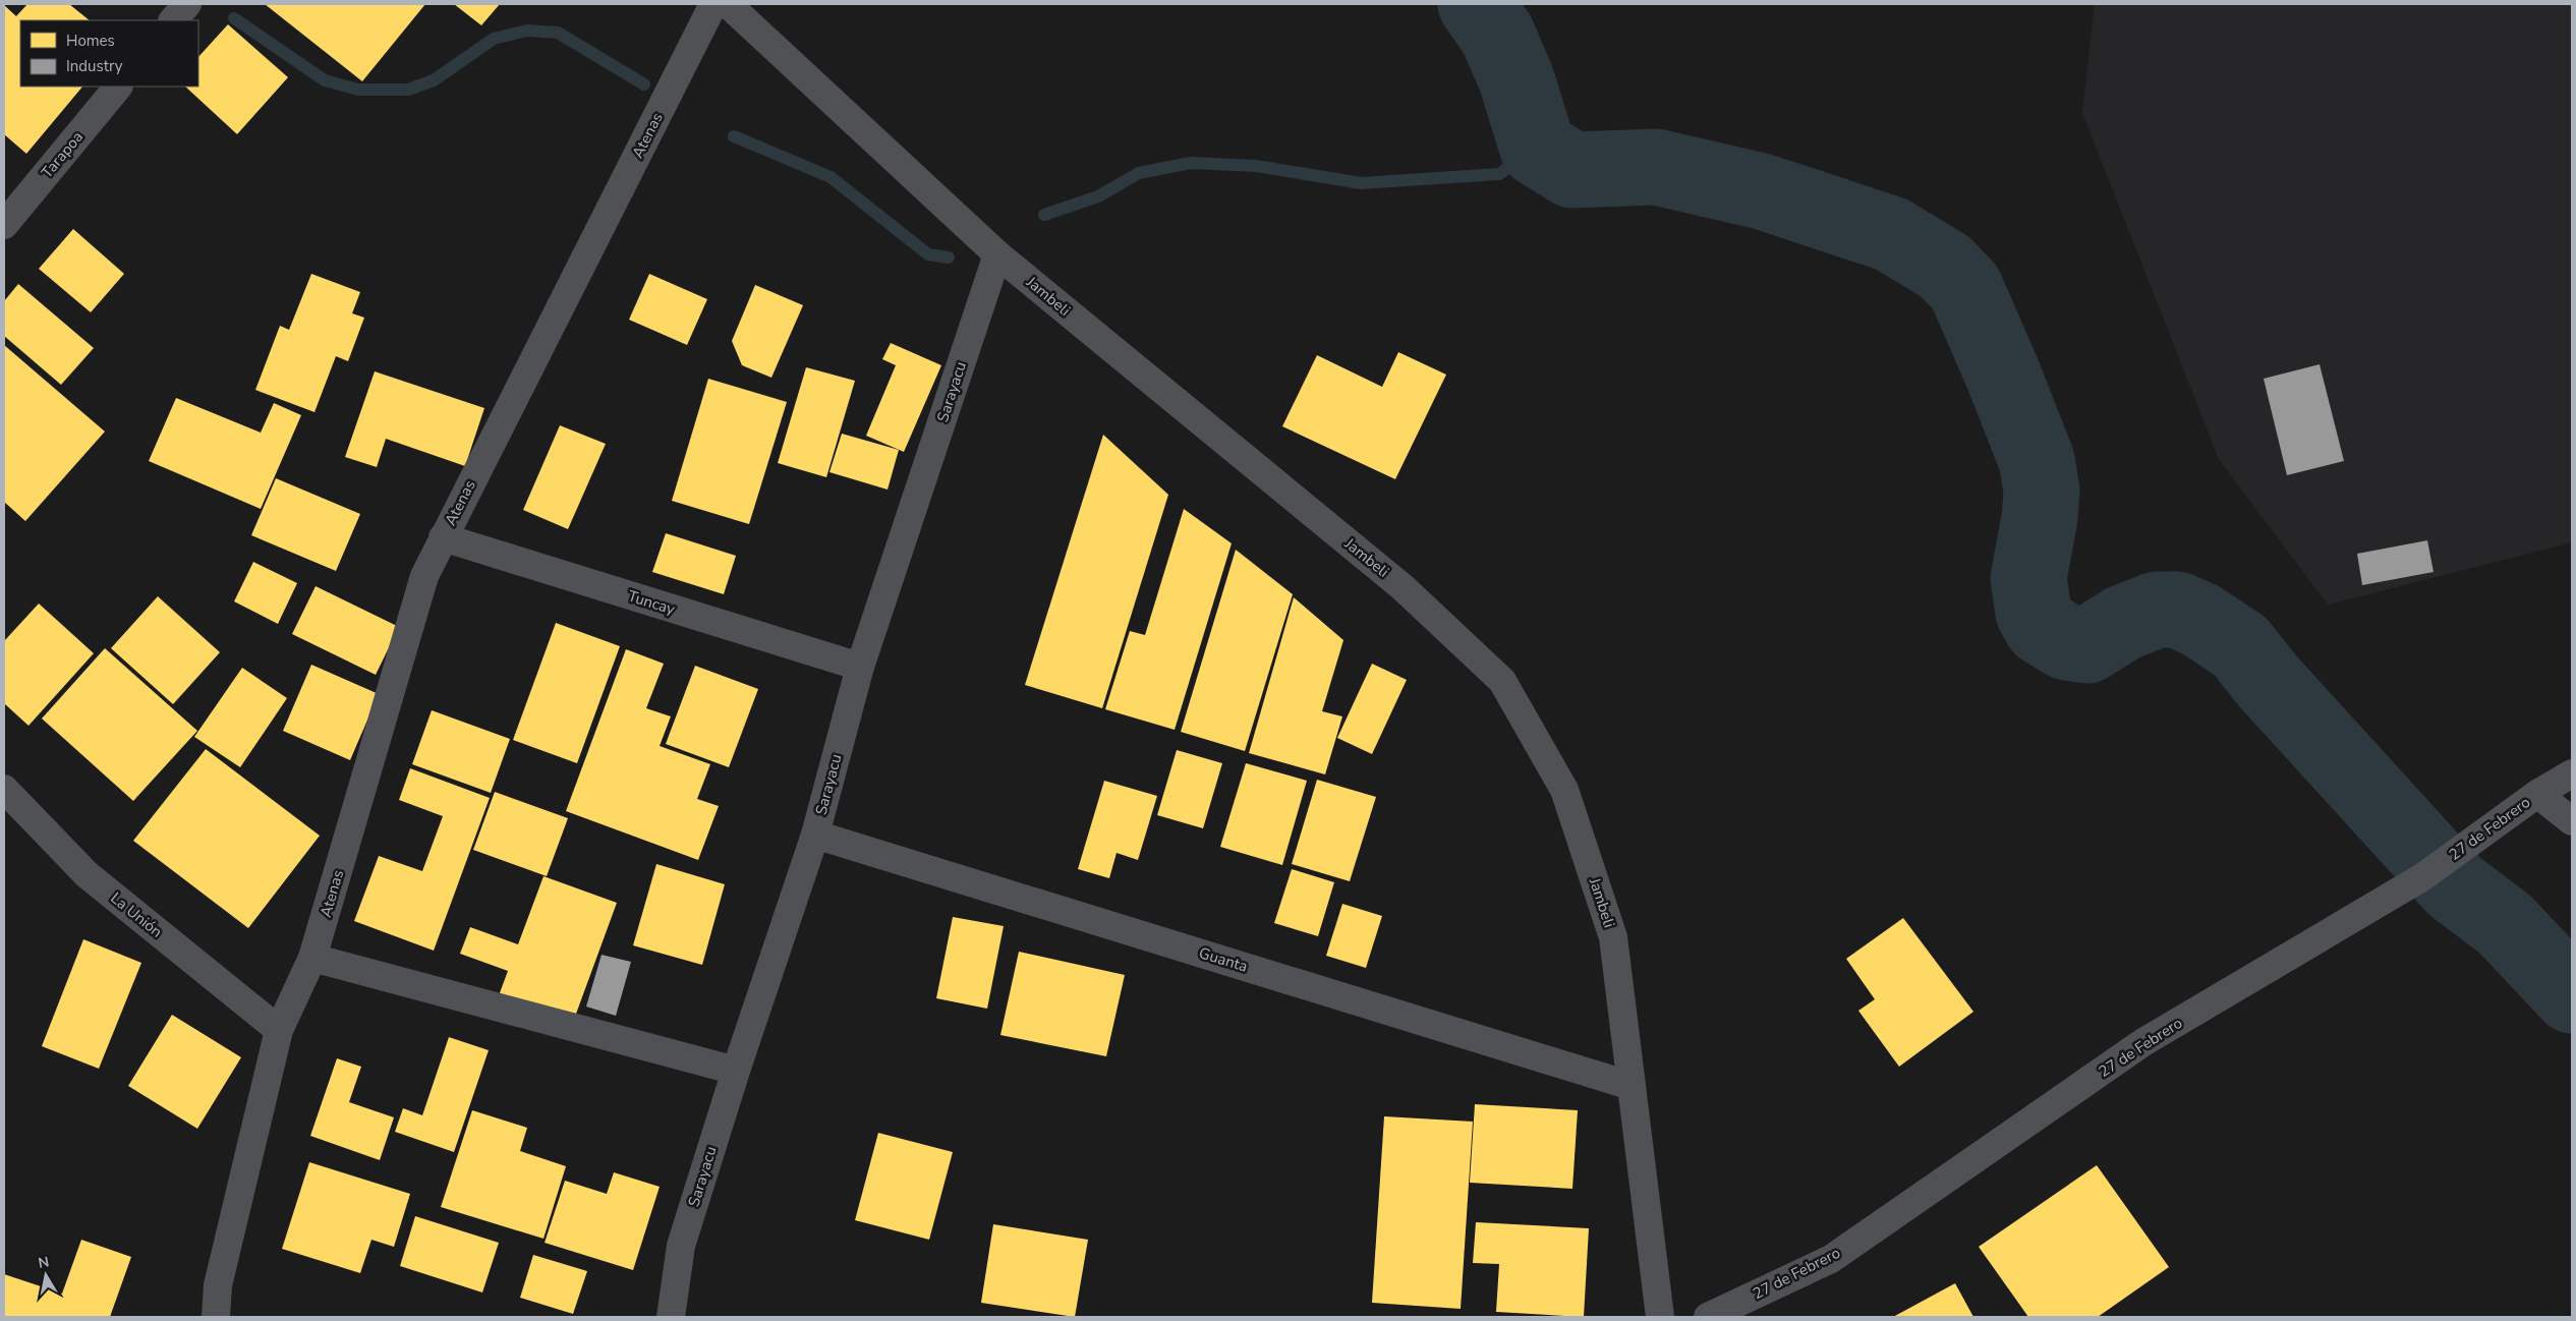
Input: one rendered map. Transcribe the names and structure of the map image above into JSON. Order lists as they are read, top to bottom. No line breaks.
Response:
{"streets":{"street":["Atenas","Tarapoa","Jambeli","Sarayacu","Tuncay","27 de Febrero","La Unión","Guanta"]},"crossings":[["Atenas","Tuncay"],["Atenas","La Unión"],["Jambeli","Sarayacu"],["Jambeli","Guanta"],["Sarayacu","Tuncay"],["Sarayacu","Guanta"]],"legend":["Homes","Industry"],"north":"top"}
